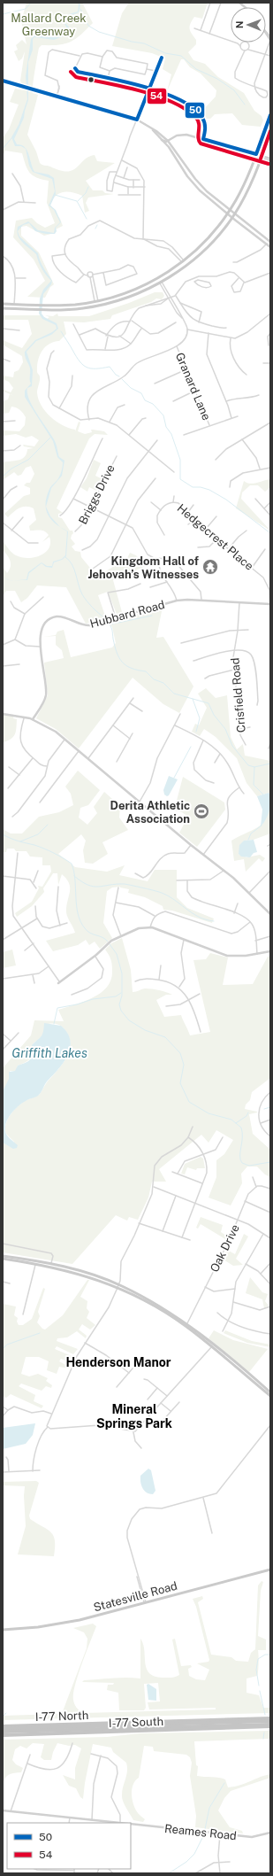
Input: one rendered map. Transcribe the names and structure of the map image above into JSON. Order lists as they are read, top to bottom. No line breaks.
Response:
{"streets":{"highway":["I-77 North","I-77 South"],"main road":["Hubbard Road","Statesville Road","Reames Road"],"street":["Granard Lane","Briggs Drive","Hedgecrest Place","Crisfield Road","Oak Drive"]},"crossings":[["Hedgecrest Place","Hubbard Road"],["Hubbard Road","Crisfield Road"]],"districts":["Henderson Manor","Mineral Springs Park"],"water":["Griffith Lakes"],"parks":["Mallard Creek Greenway"],"places":{"temple":["Kingdom Hall of Jehovah’s Witnesses"],"sports":["Derita Athletic Association"]},"lines":["transit line 50","transit line 54"],"legend":["50","54"],"north":"left"}
